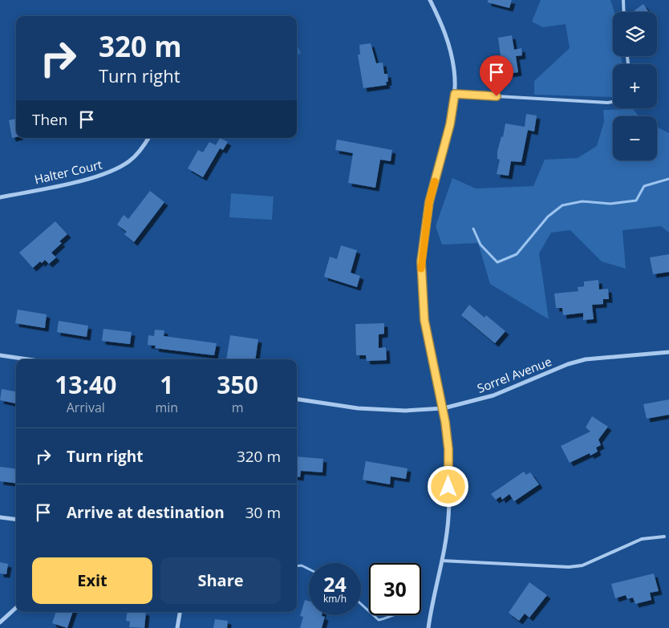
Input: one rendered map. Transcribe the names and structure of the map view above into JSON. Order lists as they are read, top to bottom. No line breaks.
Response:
{"streets":{"street":["Halter Court","Sorrel Avenue"]},"page":{"map_buttons":["+","−"],"turn":["320 m","Turn right"],"then":"Then","eta":["13:40","Arrival","1","min","350","m"],"list":[{"name":"Turn right","value":"320 m"},{"name":"Arrive at destination","value":"30 m"}],"buttons":["Exit","Share"],"speed":"24 km/h","limit":"30"}}
